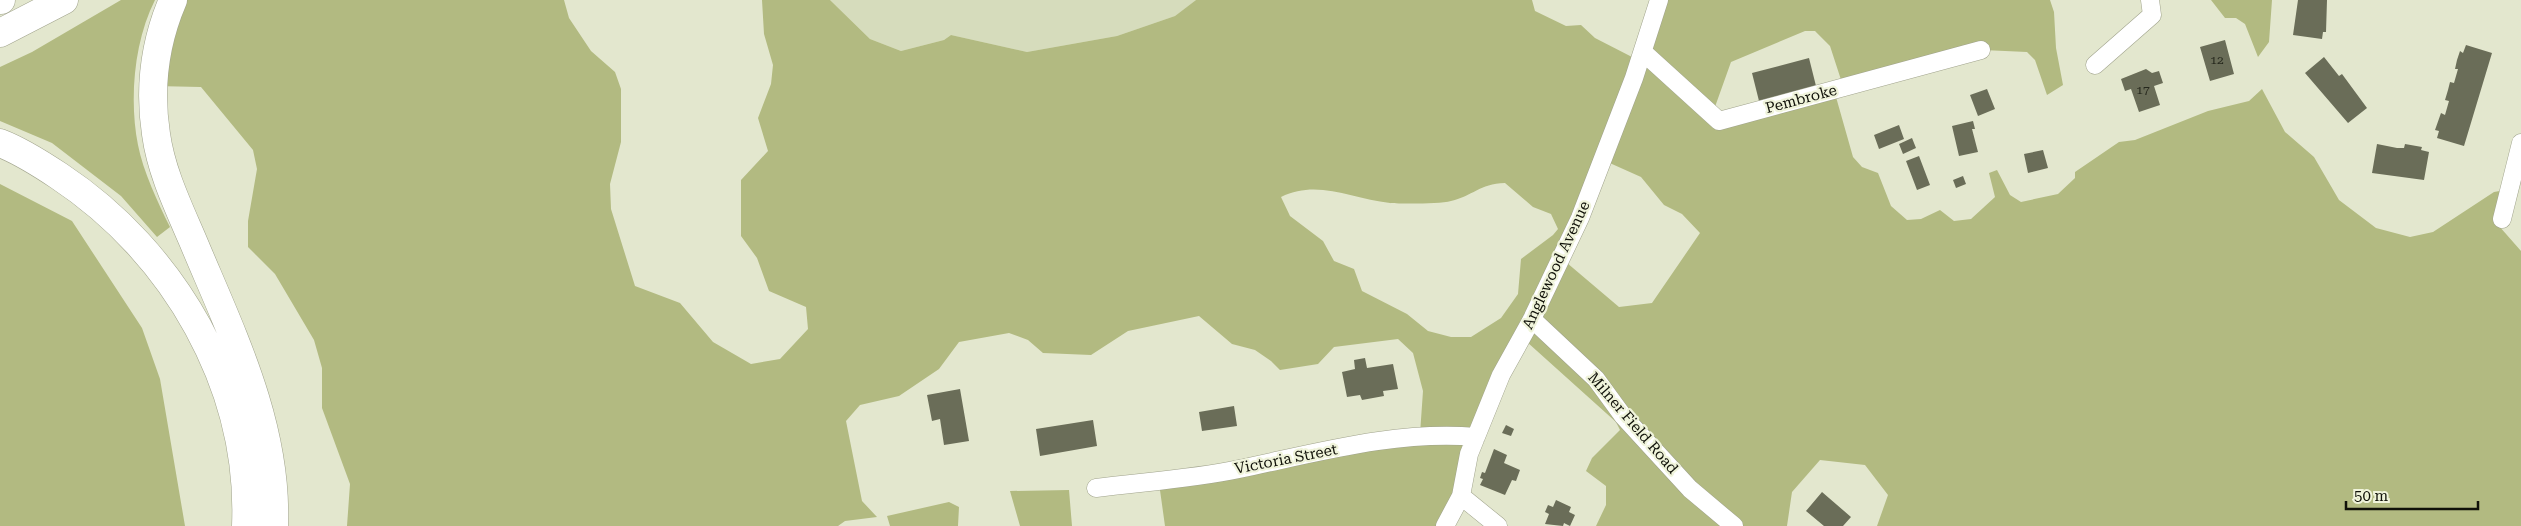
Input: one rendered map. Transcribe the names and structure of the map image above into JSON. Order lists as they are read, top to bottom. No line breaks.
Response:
{"streets":{"street":["Pembroke","Anglewood Avenue","Milner Field Road","Victoria Street"]},"crossings":[["Pembroke","Anglewood Avenue"],["Anglewood Avenue","Milner Field Road"],["Anglewood Avenue","Victoria Street"]],"house_numbers":["12","17"],"scale_bar":"50 m"}
